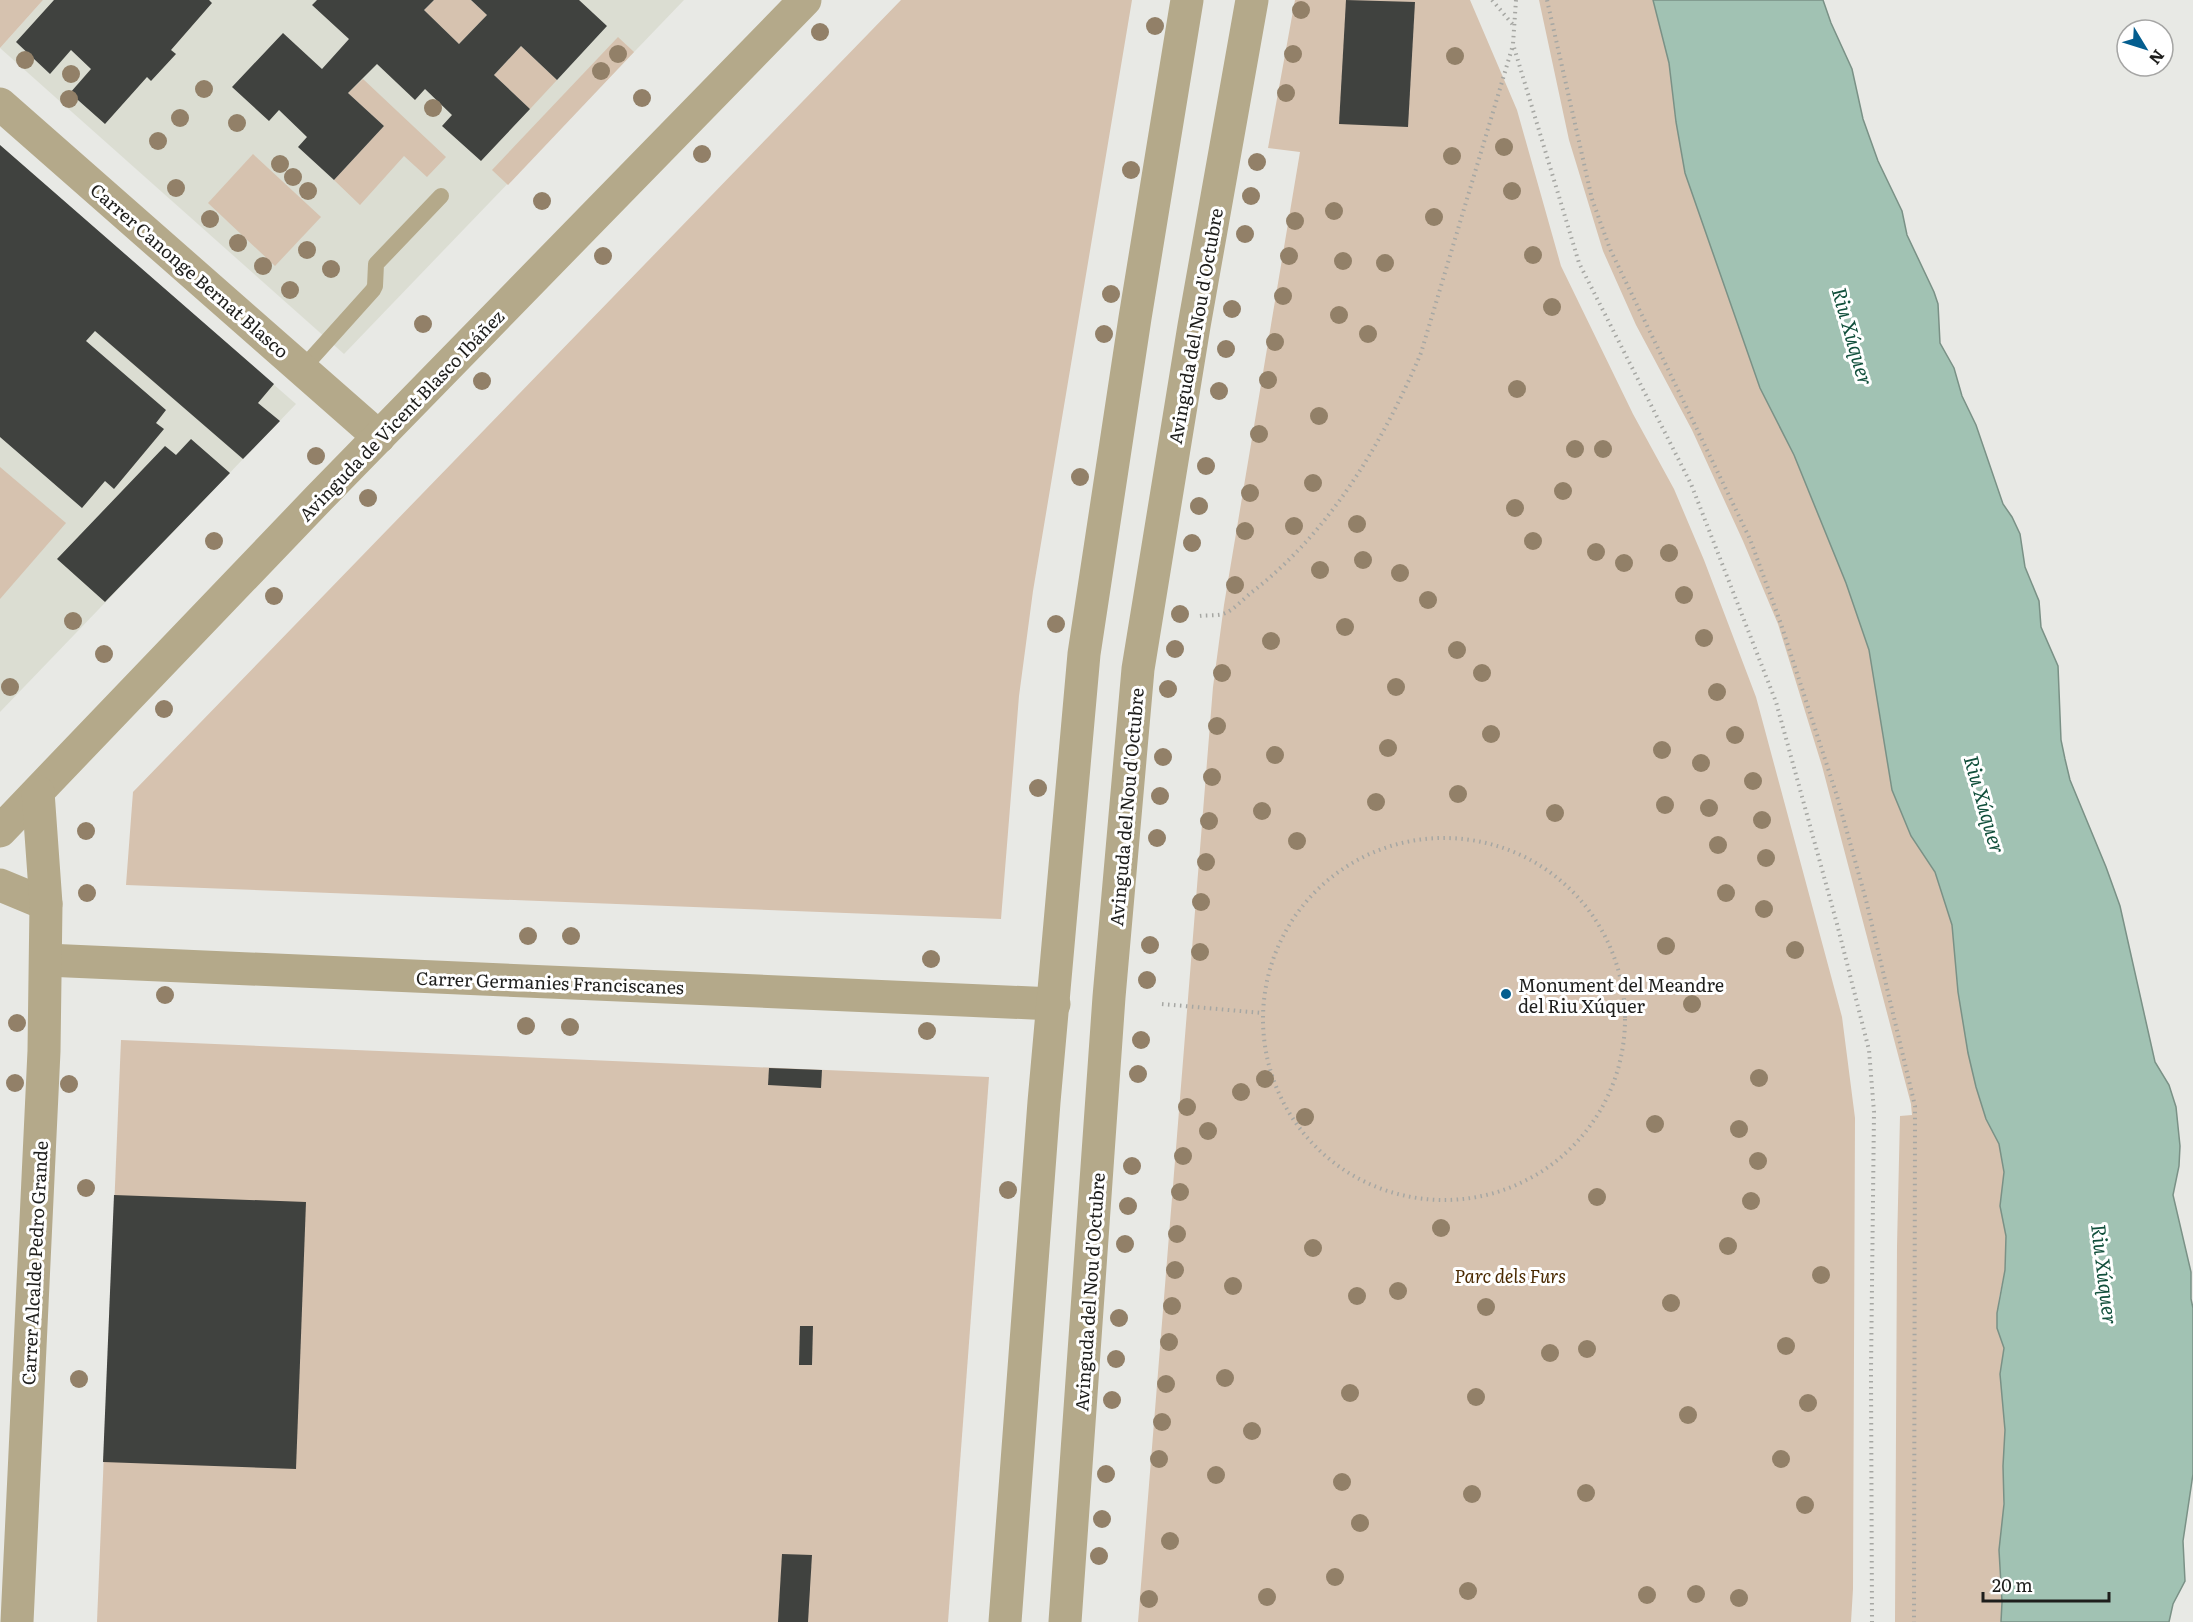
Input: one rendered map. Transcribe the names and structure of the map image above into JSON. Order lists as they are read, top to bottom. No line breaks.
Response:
{"streets":{"street":["Carrer Canonge Bernat Blasco","Avinguda del Nou d'Octubre","Avinguda de Vicent Blasco Ibáñez","Carrer Germanies Franciscanes","Carrer Alcalde Pedro Grande"]},"crossings":[["Carrer Canonge Bernat Blasco","Avinguda de Vicent Blasco Ibáñez"],["Avinguda de Vicent Blasco Ibáñez","Carrer Alcalde Pedro Grande"],["Carrer Germanies Franciscanes","Carrer Alcalde Pedro Grande"]],"water":["Riu Xúquer"],"parks":["Parc dels Furs"],"places":["Monument del Meandre del Riu Xúquer"],"scale_bar":"20 m","north":"bottom right"}
